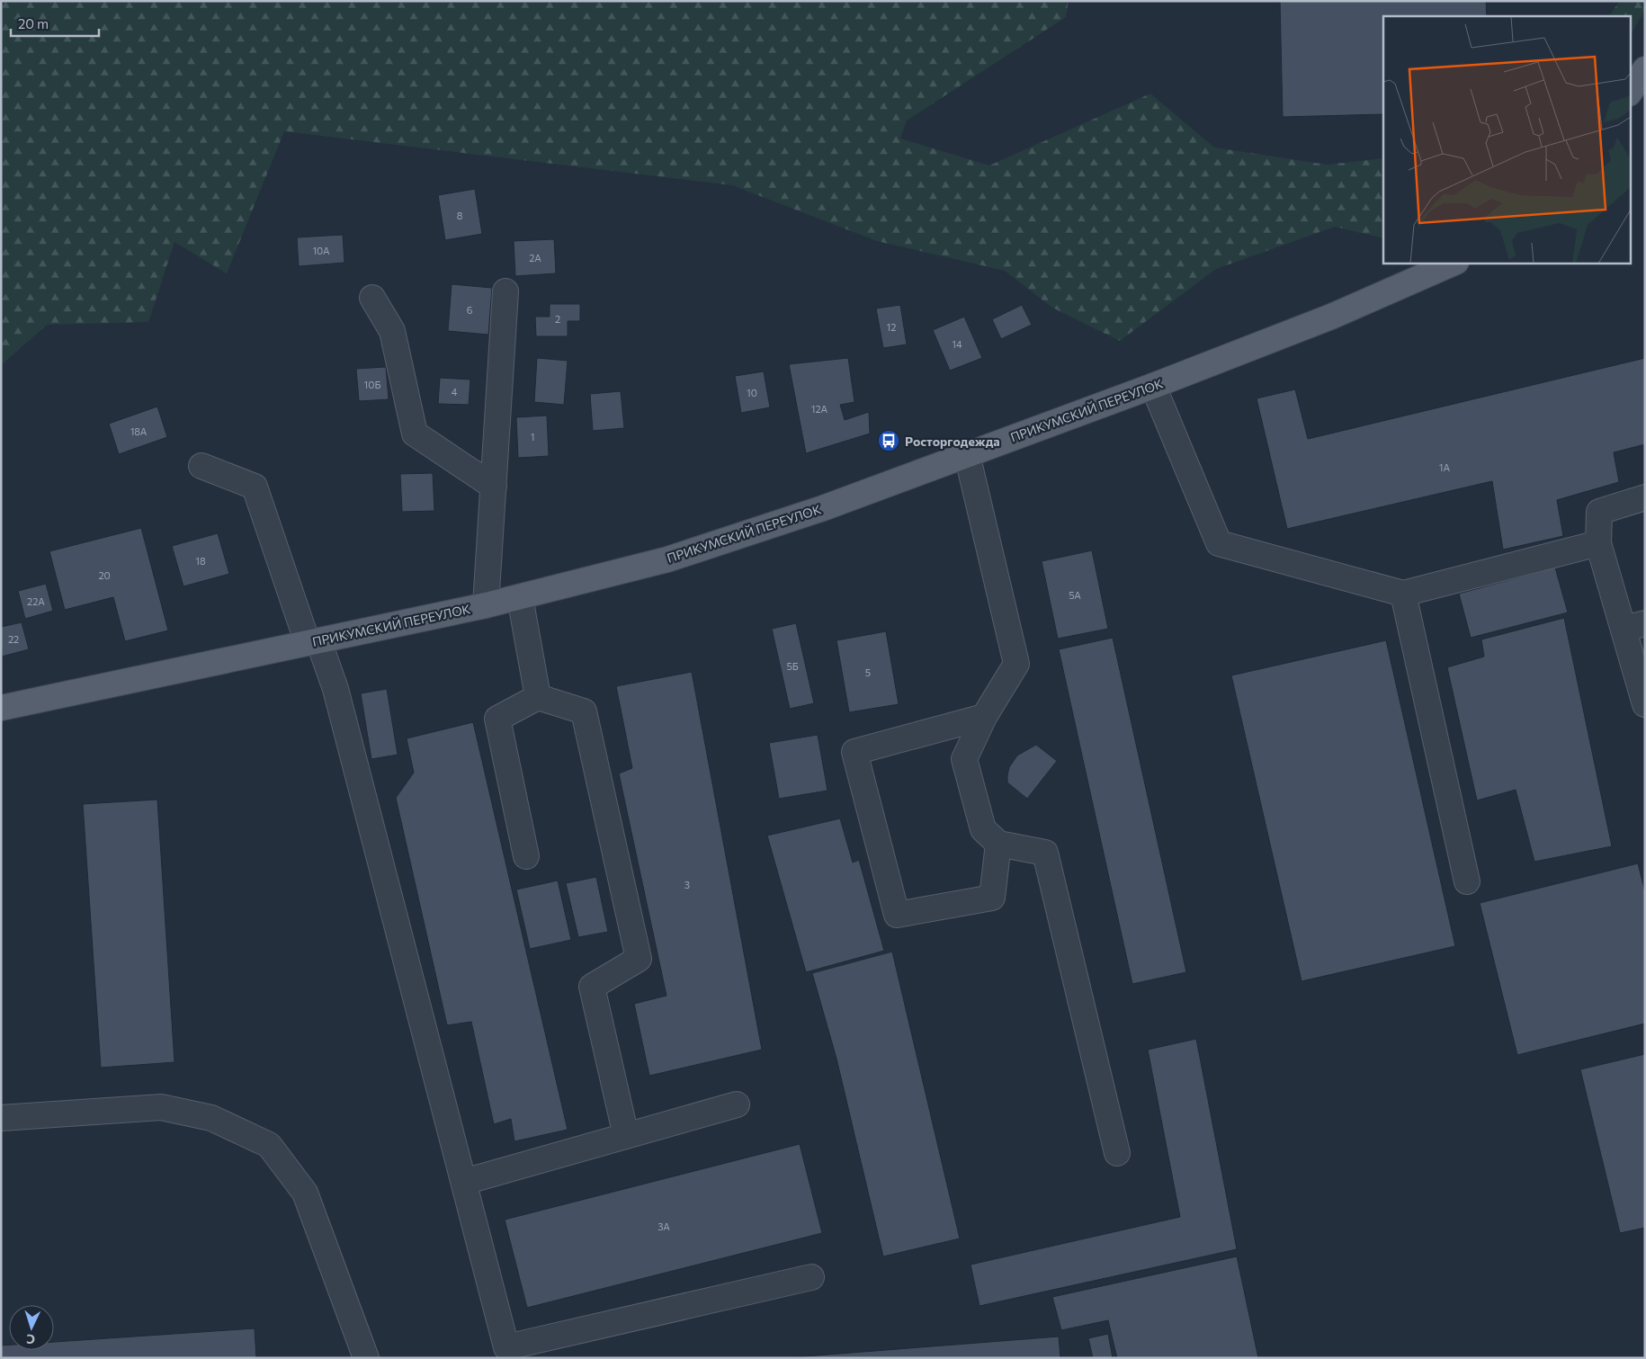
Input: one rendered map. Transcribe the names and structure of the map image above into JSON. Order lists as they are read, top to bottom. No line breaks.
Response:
{"streets":{"main road":["ПРИКУМСКИЙ ПЕРЕУЛОК"]},"places":{"bus stop":["Росторгодежда"]},"house_numbers":["8","10А","2А","6","2","12","14","10Б","4","10","12А","18А","1","1А","18","20","5А","22А","22","5Б","5","3","3А"],"scale_bar":"20 m","north":"bottom"}
